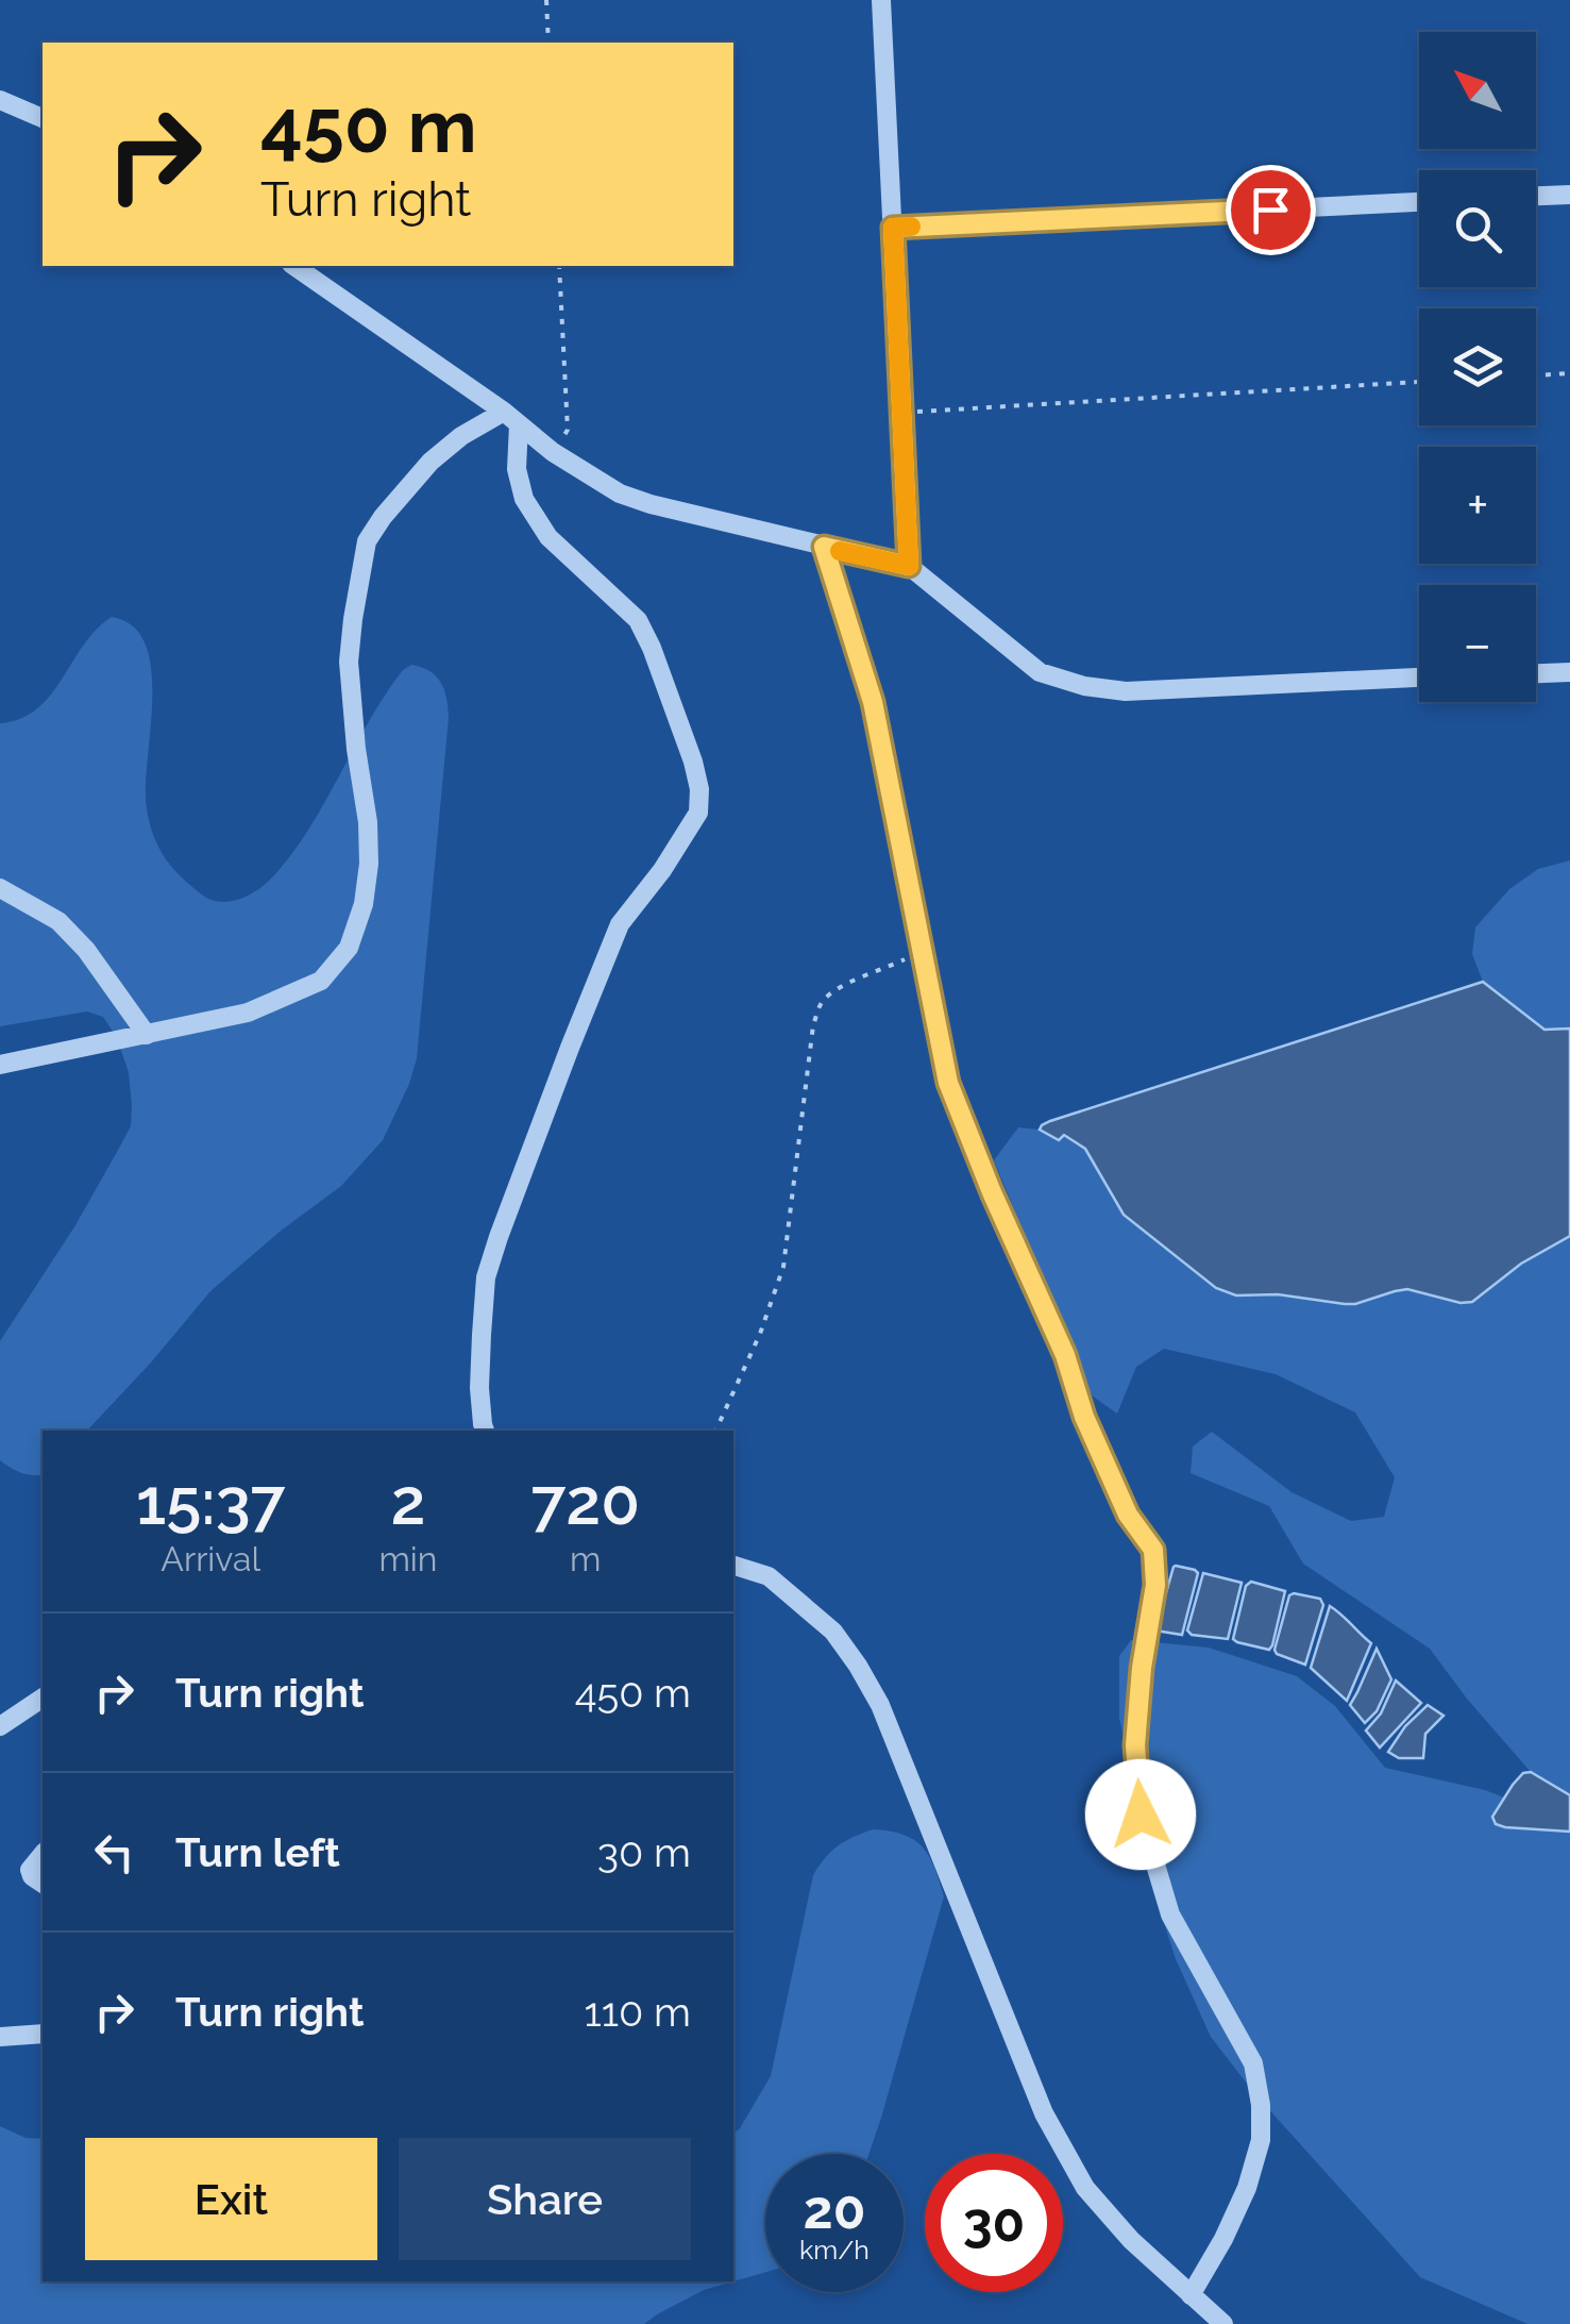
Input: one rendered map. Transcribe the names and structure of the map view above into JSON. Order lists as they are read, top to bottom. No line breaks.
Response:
{"north":"top left","page":{"map_buttons":["+","−"],"turn":["450 m","Turn right"],"eta":["15:37","Arrival","2","min","720","m"],"list":[{"name":"Turn right","value":"450 m"},{"name":"Turn left","value":"30 m"},{"name":"Turn right","value":"110 m"}],"buttons":["Exit","Share"],"speed":"20 km/h","limit":"30"}}
